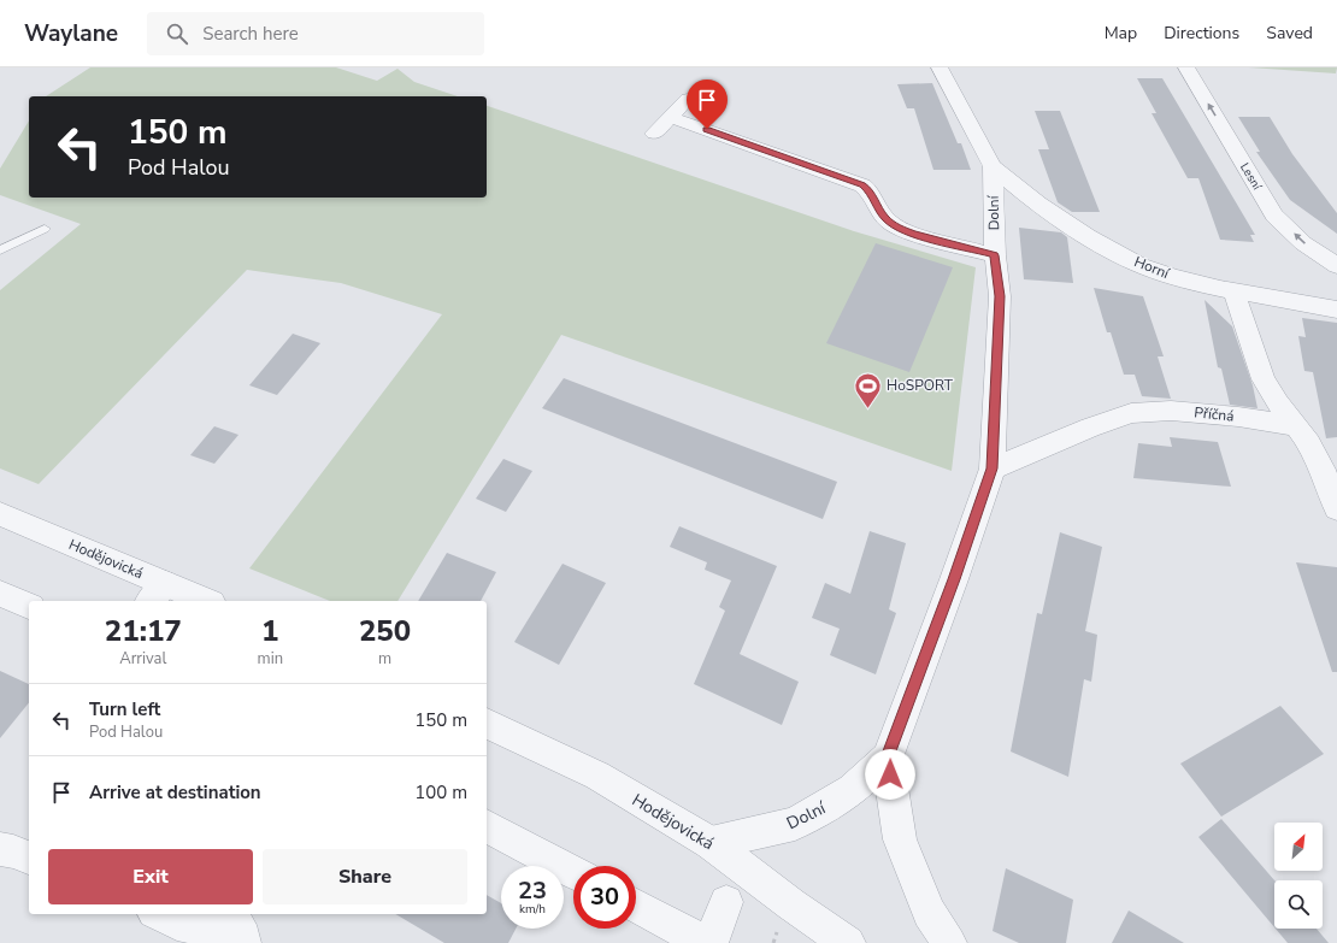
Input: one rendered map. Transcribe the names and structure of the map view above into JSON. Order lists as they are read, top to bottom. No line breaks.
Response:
{"streets":{"street":["Lesní","Dolní","Horní","Příčná","Hodějovická"]},"crossings":[["Dolní","Horní"],["Dolní","Příčná"],["Dolní","Hodějovická"]],"places":{"sports":["HoSPORT"]},"north":"top right","page":{"header":"Waylane","search":"Search here","nav":["Map","Directions","Saved"],"turn":["150 m","Pod Halou"],"eta":["21:17","Arrival","1","min","250","m"],"list":[{"name":"Turn left","note":"Pod Halou","value":"150 m"},{"name":"Arrive at destination","value":"100 m"}],"buttons":["Exit","Share"],"speed":"23 km/h","limit":"30"}}
